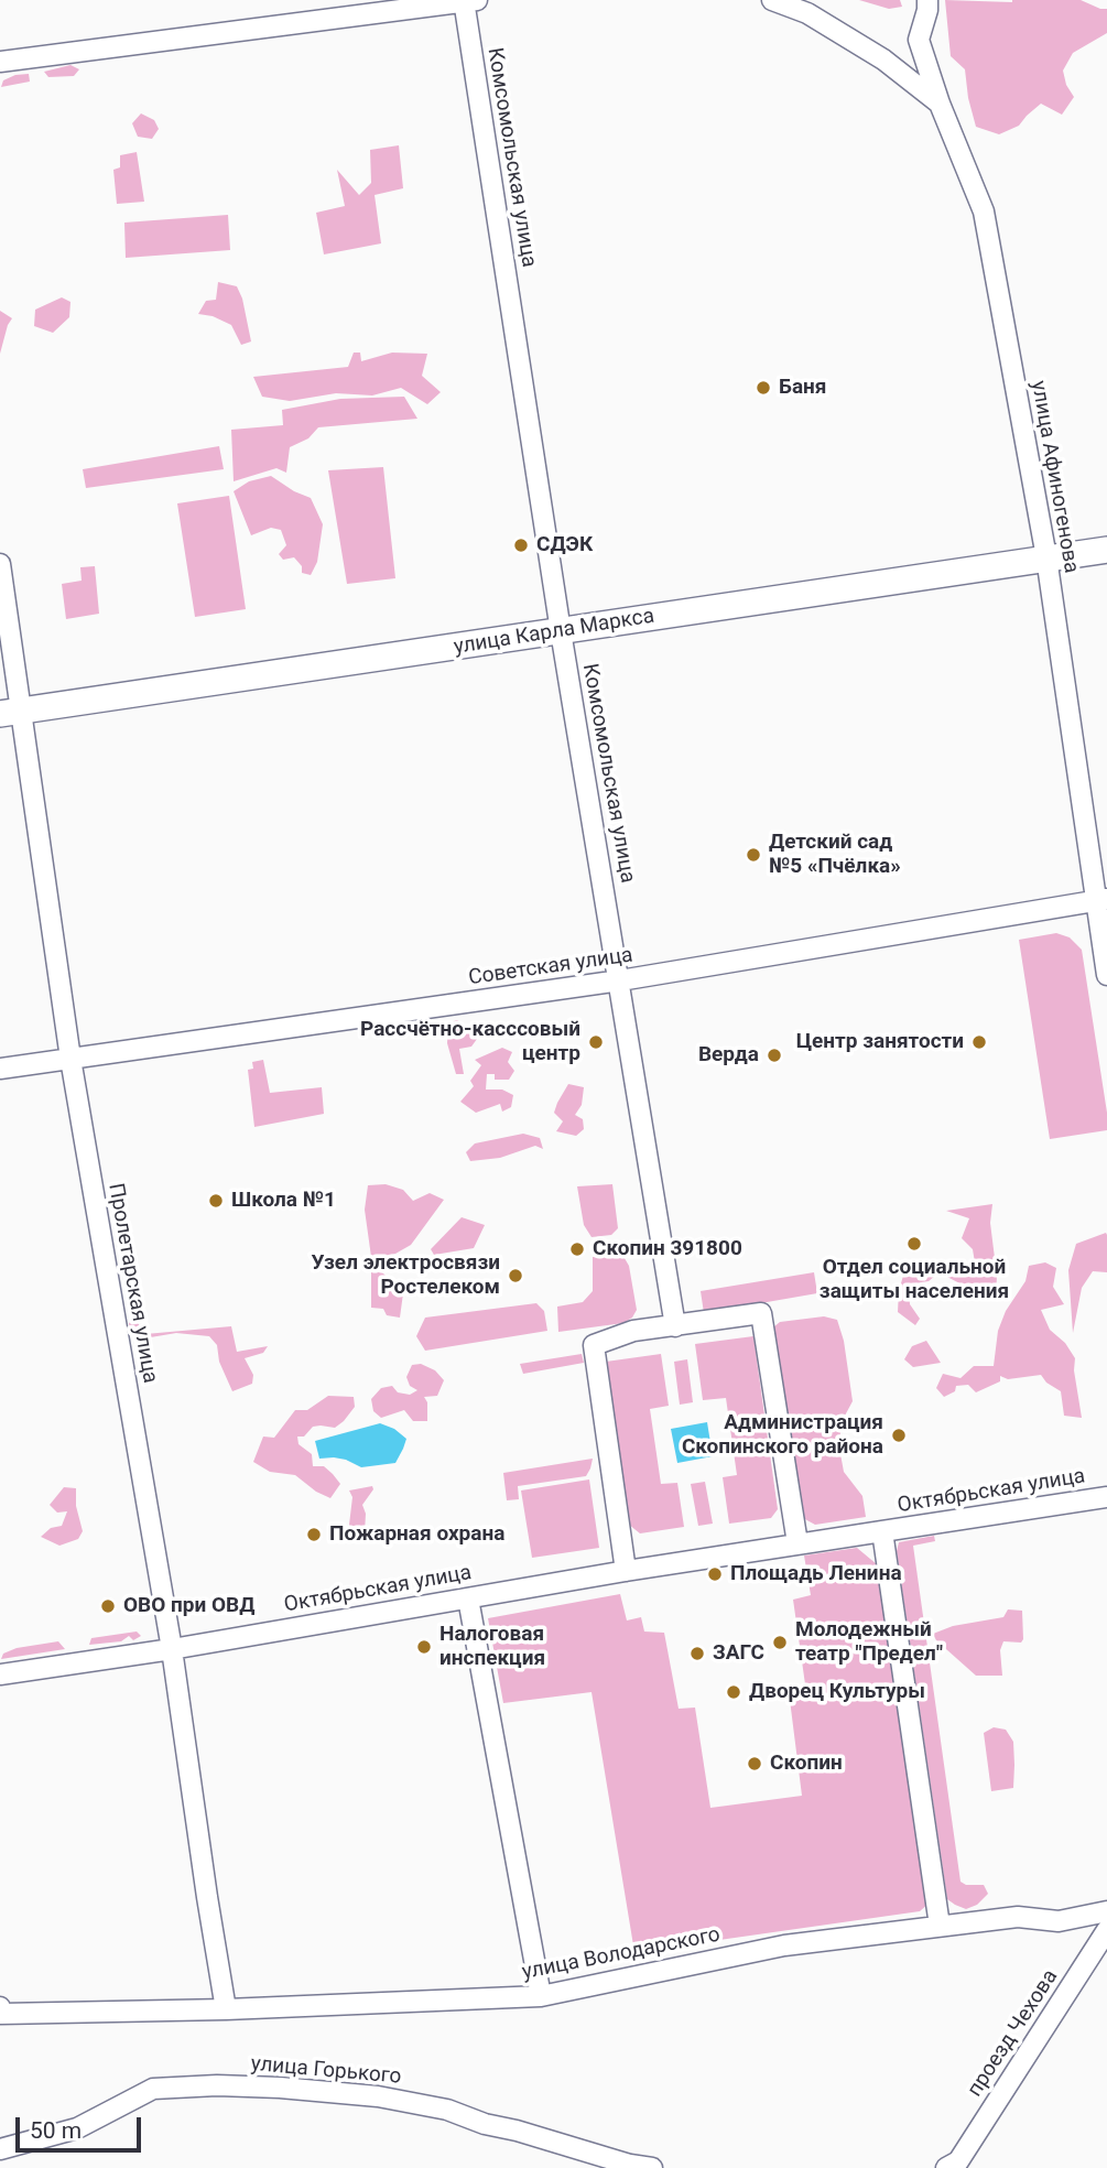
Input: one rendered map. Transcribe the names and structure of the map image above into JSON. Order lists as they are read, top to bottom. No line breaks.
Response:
{"streets":{"main road":["улица Карла Маркса"],"street":["Комсомольская улица","улица Афиногенова","Советская улица","Пролетарская улица","Октябрьская улица","улица Володарского","проезд Чехова","улица Горького"]},"crossings":[["Комсомольская улица","улица Карла Маркса"],["Комсомольская улица","Советская улица"],["улица Афиногенова","улица Карла Маркса"],["улица Афиногенова","Советская улица"],["улица Карла Маркса","Пролетарская улица"],["Советская улица","Пролетарская улица"],["Пролетарская улица","Октябрьская улица"],["Пролетарская улица","улица Володарского"]],"places":["Баня","СДЭК","Детский сад №5 «Пчёлка»","Рассчётно-касссовый центр","Центр занятости","Верда","Школа №1","Отдел социальной защиты населения","Скопин 391800","Узел электросвязи Ростелеком","Администрация Скопинского района","Пожарная охрана","Площадь Ленина","ОВО при ОВД","Молодежный театр \"Предел\"","Налоговая инспекция","ЗАГС","Дворец Культуры","Скопин"],"scale_bar":"50 m"}
